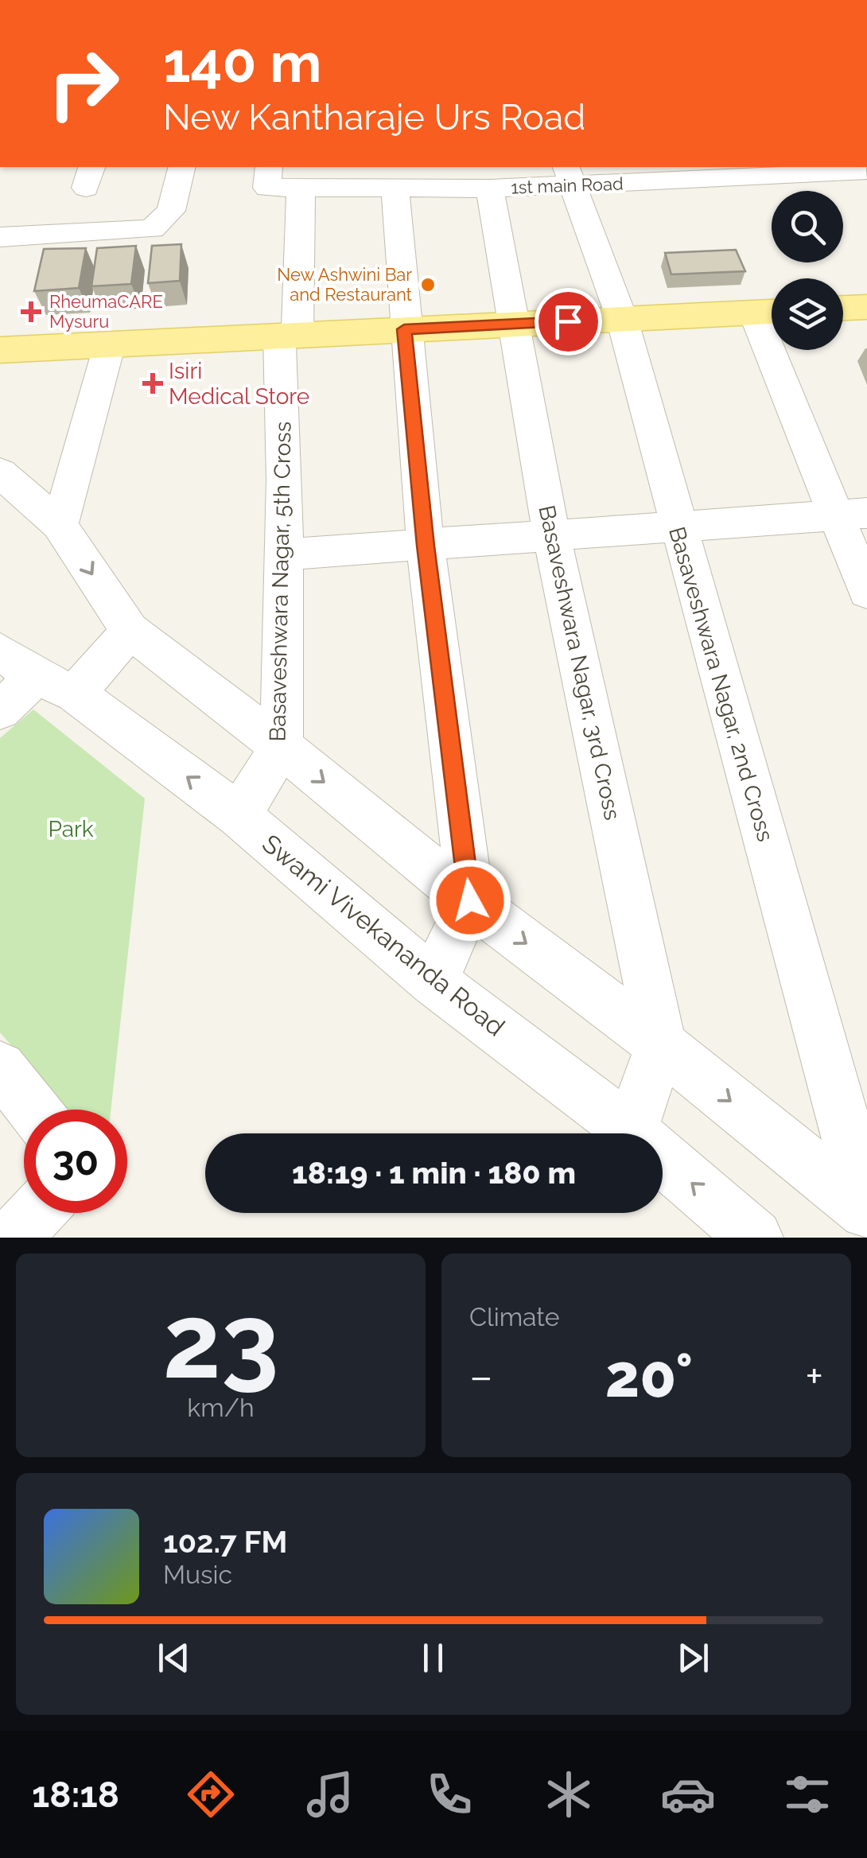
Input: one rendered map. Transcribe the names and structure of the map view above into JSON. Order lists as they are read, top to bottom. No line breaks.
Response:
{"streets":{"street":["1st main Road","Basaveshwara Nagar, 5th Cross","Basaveshwara Nagar, 3rd Cross","Basaveshwara Nagar, 2nd Cross","Swami Vivekananda Road"]},"crossings":[["1st main Road","Basaveshwara Nagar, 5th Cross"],["1st main Road","Basaveshwara Nagar, 3rd Cross"],["1st main Road","Basaveshwara Nagar, 2nd Cross"],["Basaveshwara Nagar, 5th Cross","Swami Vivekananda Road"]],"parks":["Park"],"places":{"other":["New Ashwini Bar and Restaurant"],"health":["RheumaCARE Mysuru","Isiri Medical Store"]},"page":{"turn":["140 m","New Kantharaje Urs Road"],"limit":"30","trip":"18:19 · 1 min · 180 m","tile":[["23","km/h"],"Climate"],"heat":["−","20°","+"],"song":["102.7 FM","Music"],"tabs":"18:18"}}
